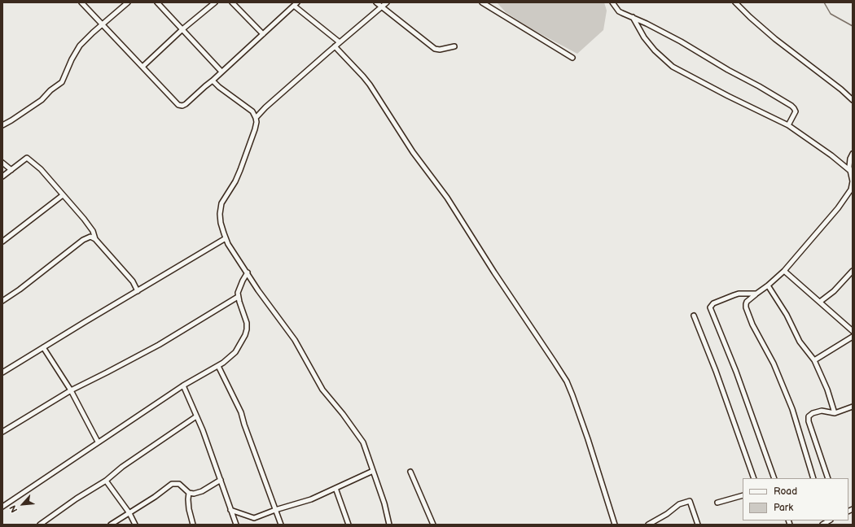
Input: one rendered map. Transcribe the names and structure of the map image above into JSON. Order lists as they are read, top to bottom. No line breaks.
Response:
{"legend":["Road","Park"],"north":"bottom left"}
